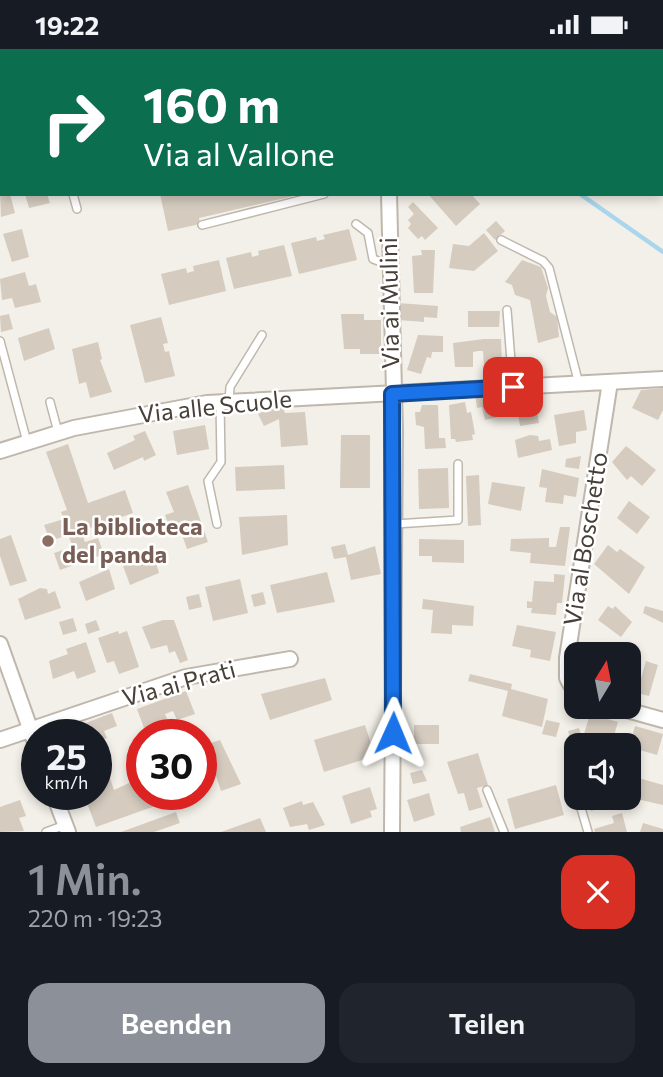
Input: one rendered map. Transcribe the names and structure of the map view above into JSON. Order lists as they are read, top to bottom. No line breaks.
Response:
{"streets":{"street":["Via ai Mulini","Via alle Scuole","Via al Boschetto","Via ai Prati"]},"crossings":[["Via ai Mulini","Via alle Scuole"],["Via alle Scuole","Via al Boschetto"]],"places":["La biblioteca del panda"],"north":"top","page":{"status":"19:22","turn":["160 m","Via al Vallone"],"speed":"25 km/h","limit":"30","heading":["1 Min.","220 m · 19:23"],"buttons":["Beenden","Teilen"]}}
